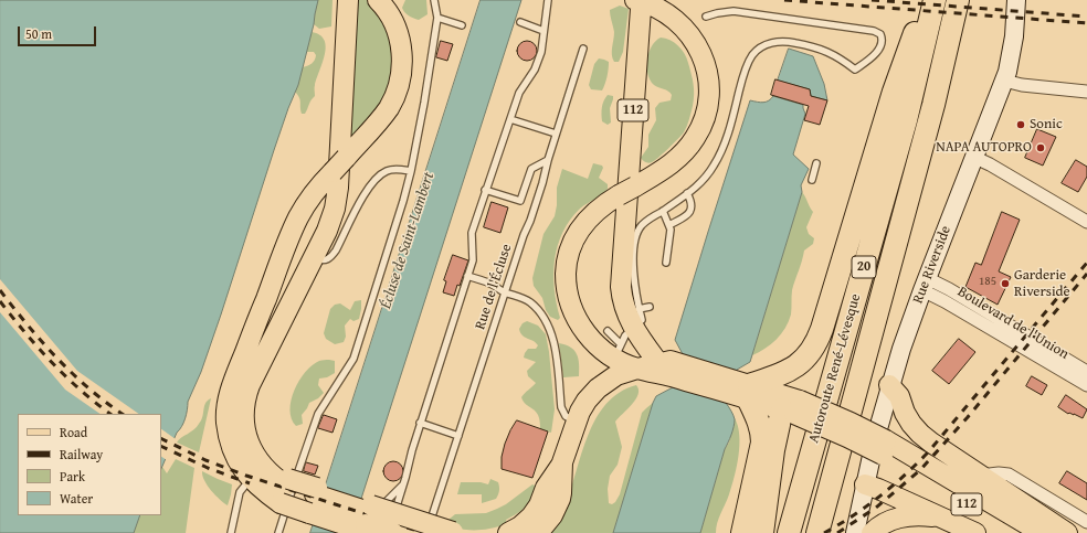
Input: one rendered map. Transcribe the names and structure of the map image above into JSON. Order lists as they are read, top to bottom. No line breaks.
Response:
{"streets":{"highway":["20","Autoroute René-Lévesque"],"main road":["112"],"street":["Rue Riverside","Boulevard de l'Union"],"lane":["Rue de l'Écluse"]},"crossings":[["Rue Riverside","Boulevard de l'Union"]],"water":["Écluse de Saint-Lambert"],"places":["Sonic","NAPA AUTOPRO","Garderie Riverside"],"house_numbers":["185"],"legend":["Road","Railway","Park","Water"],"scale_bar":"50 m"}
